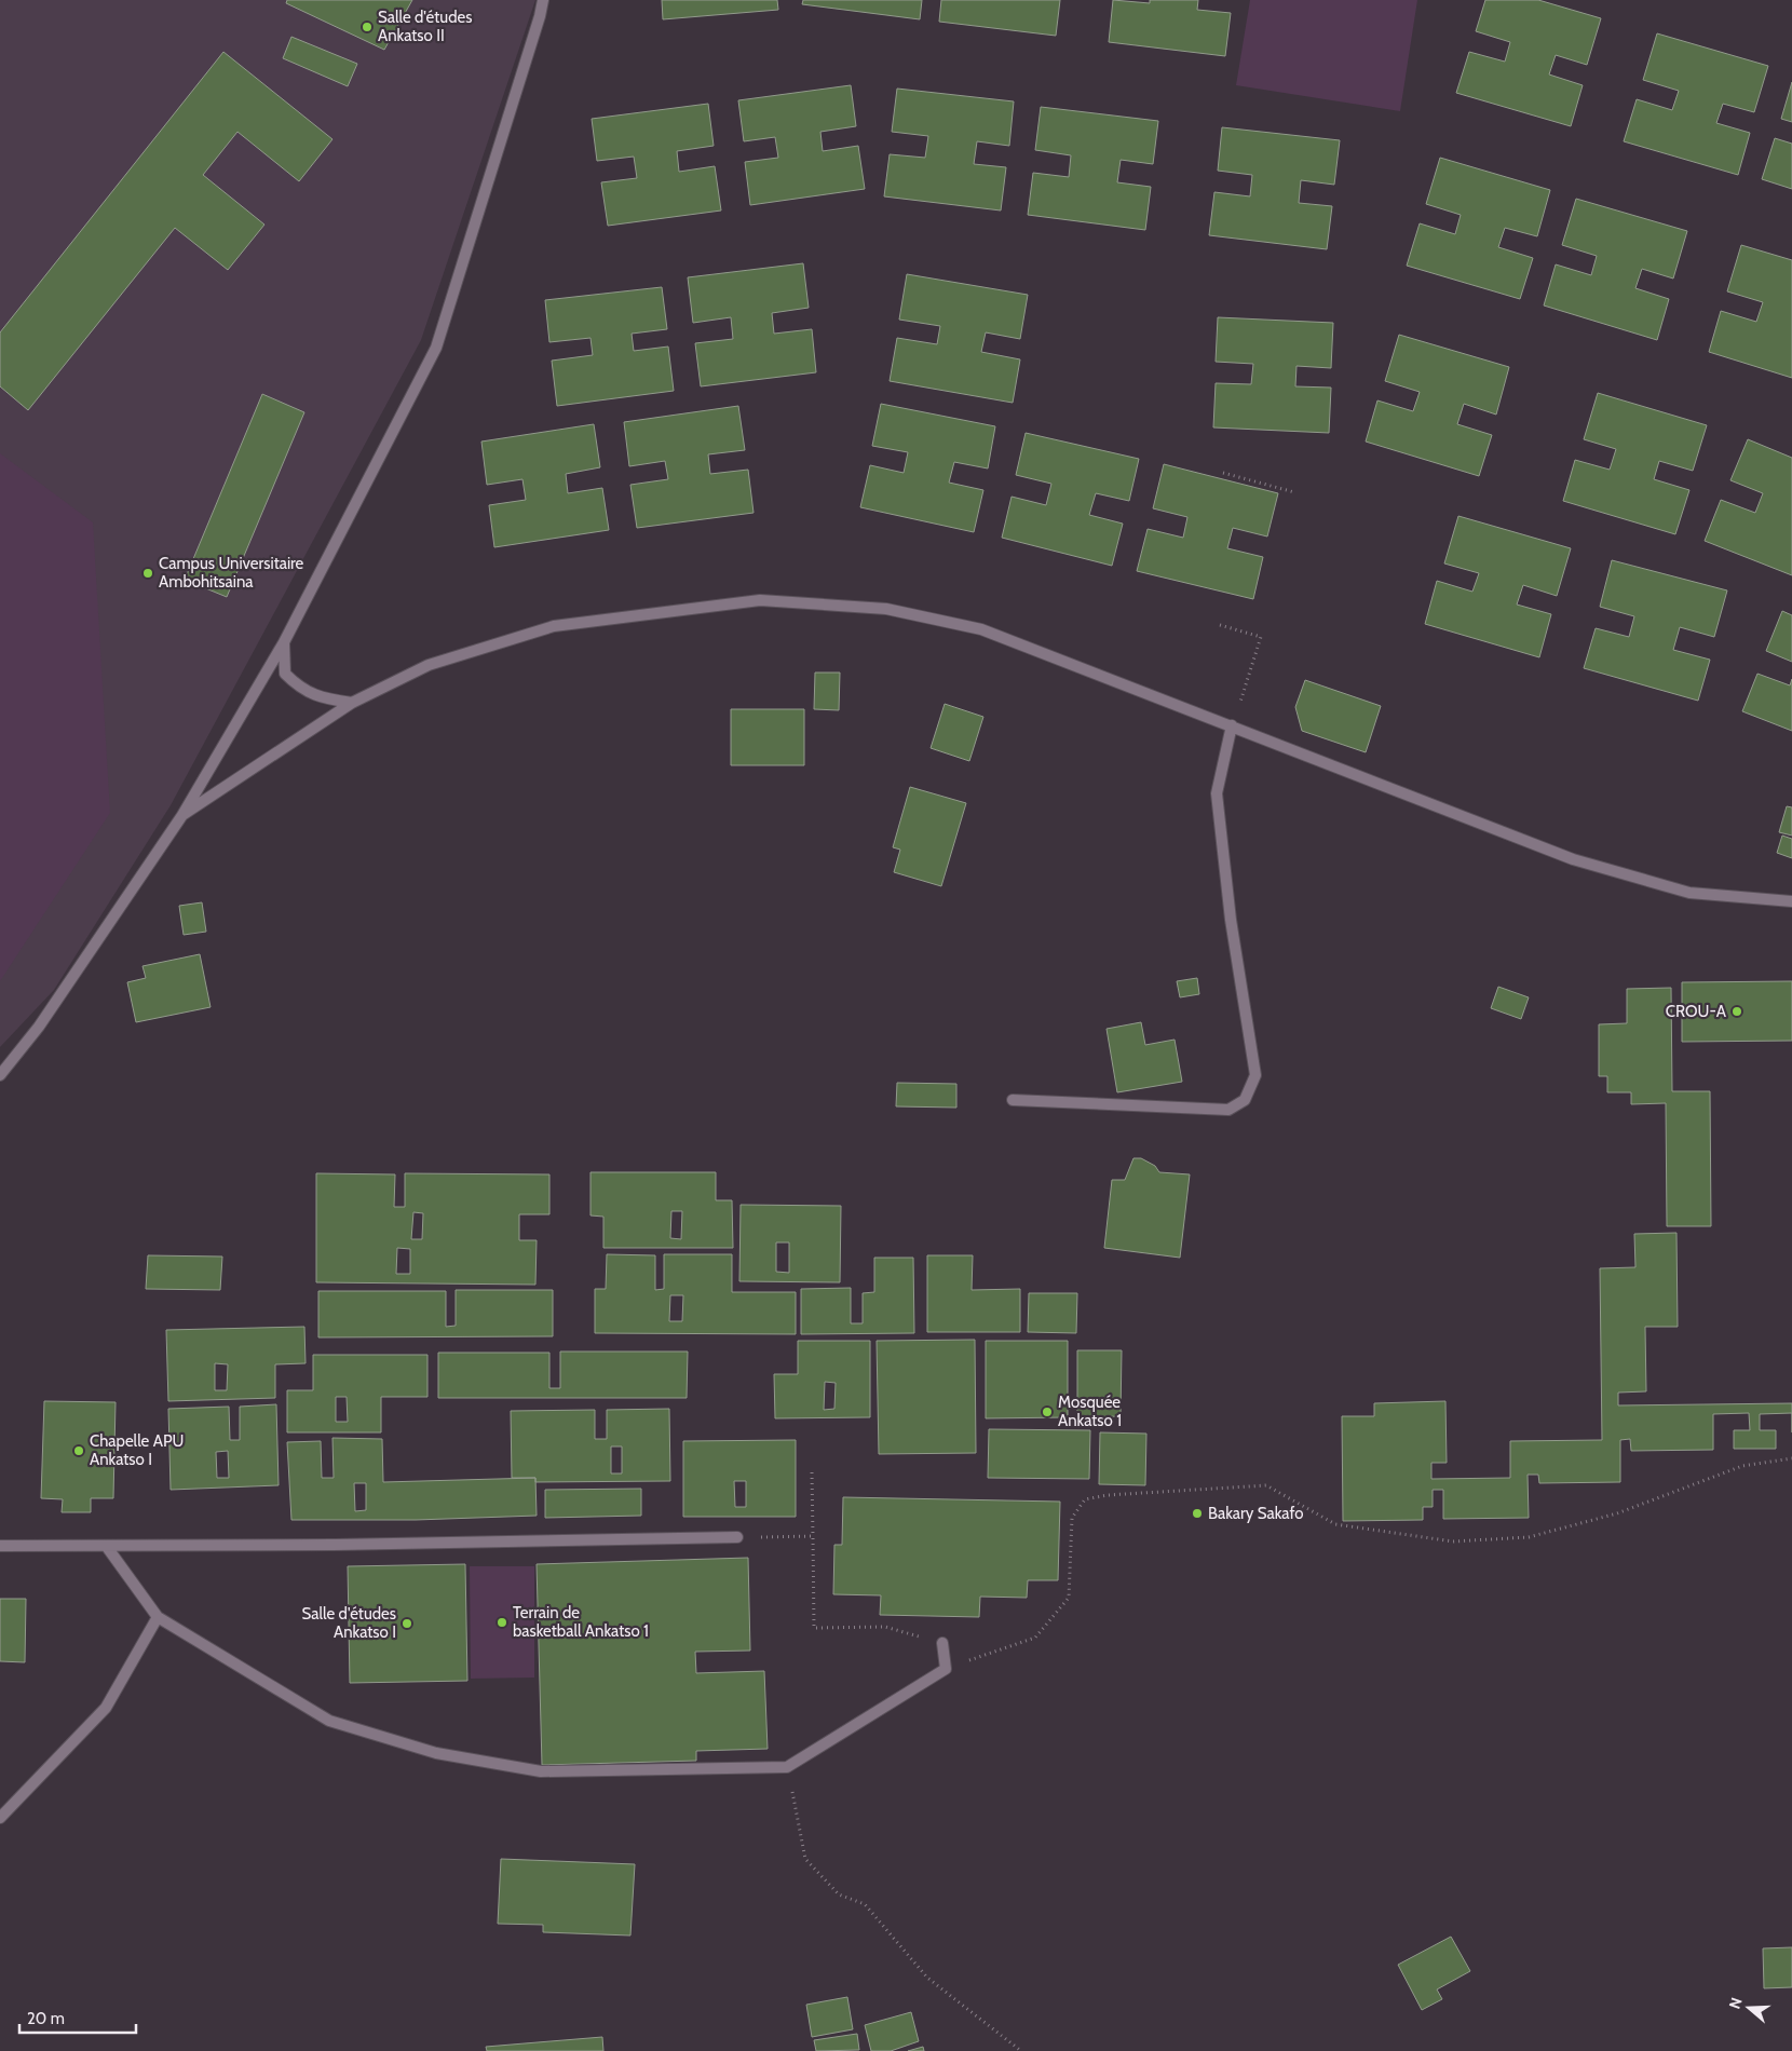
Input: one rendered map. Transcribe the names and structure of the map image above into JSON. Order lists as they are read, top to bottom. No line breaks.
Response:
{"places":["Salle d'études Ankatso II","Campus Universitaire Ambohitsaina","CROU-A","Mosquée Ankatso 1","Chapelle APU Ankatso I","Bakary Sakafo","Terrain de basketball Ankatso 1","Salle d'études Ankatso I"],"scale_bar":"20 m","north":"left"}
